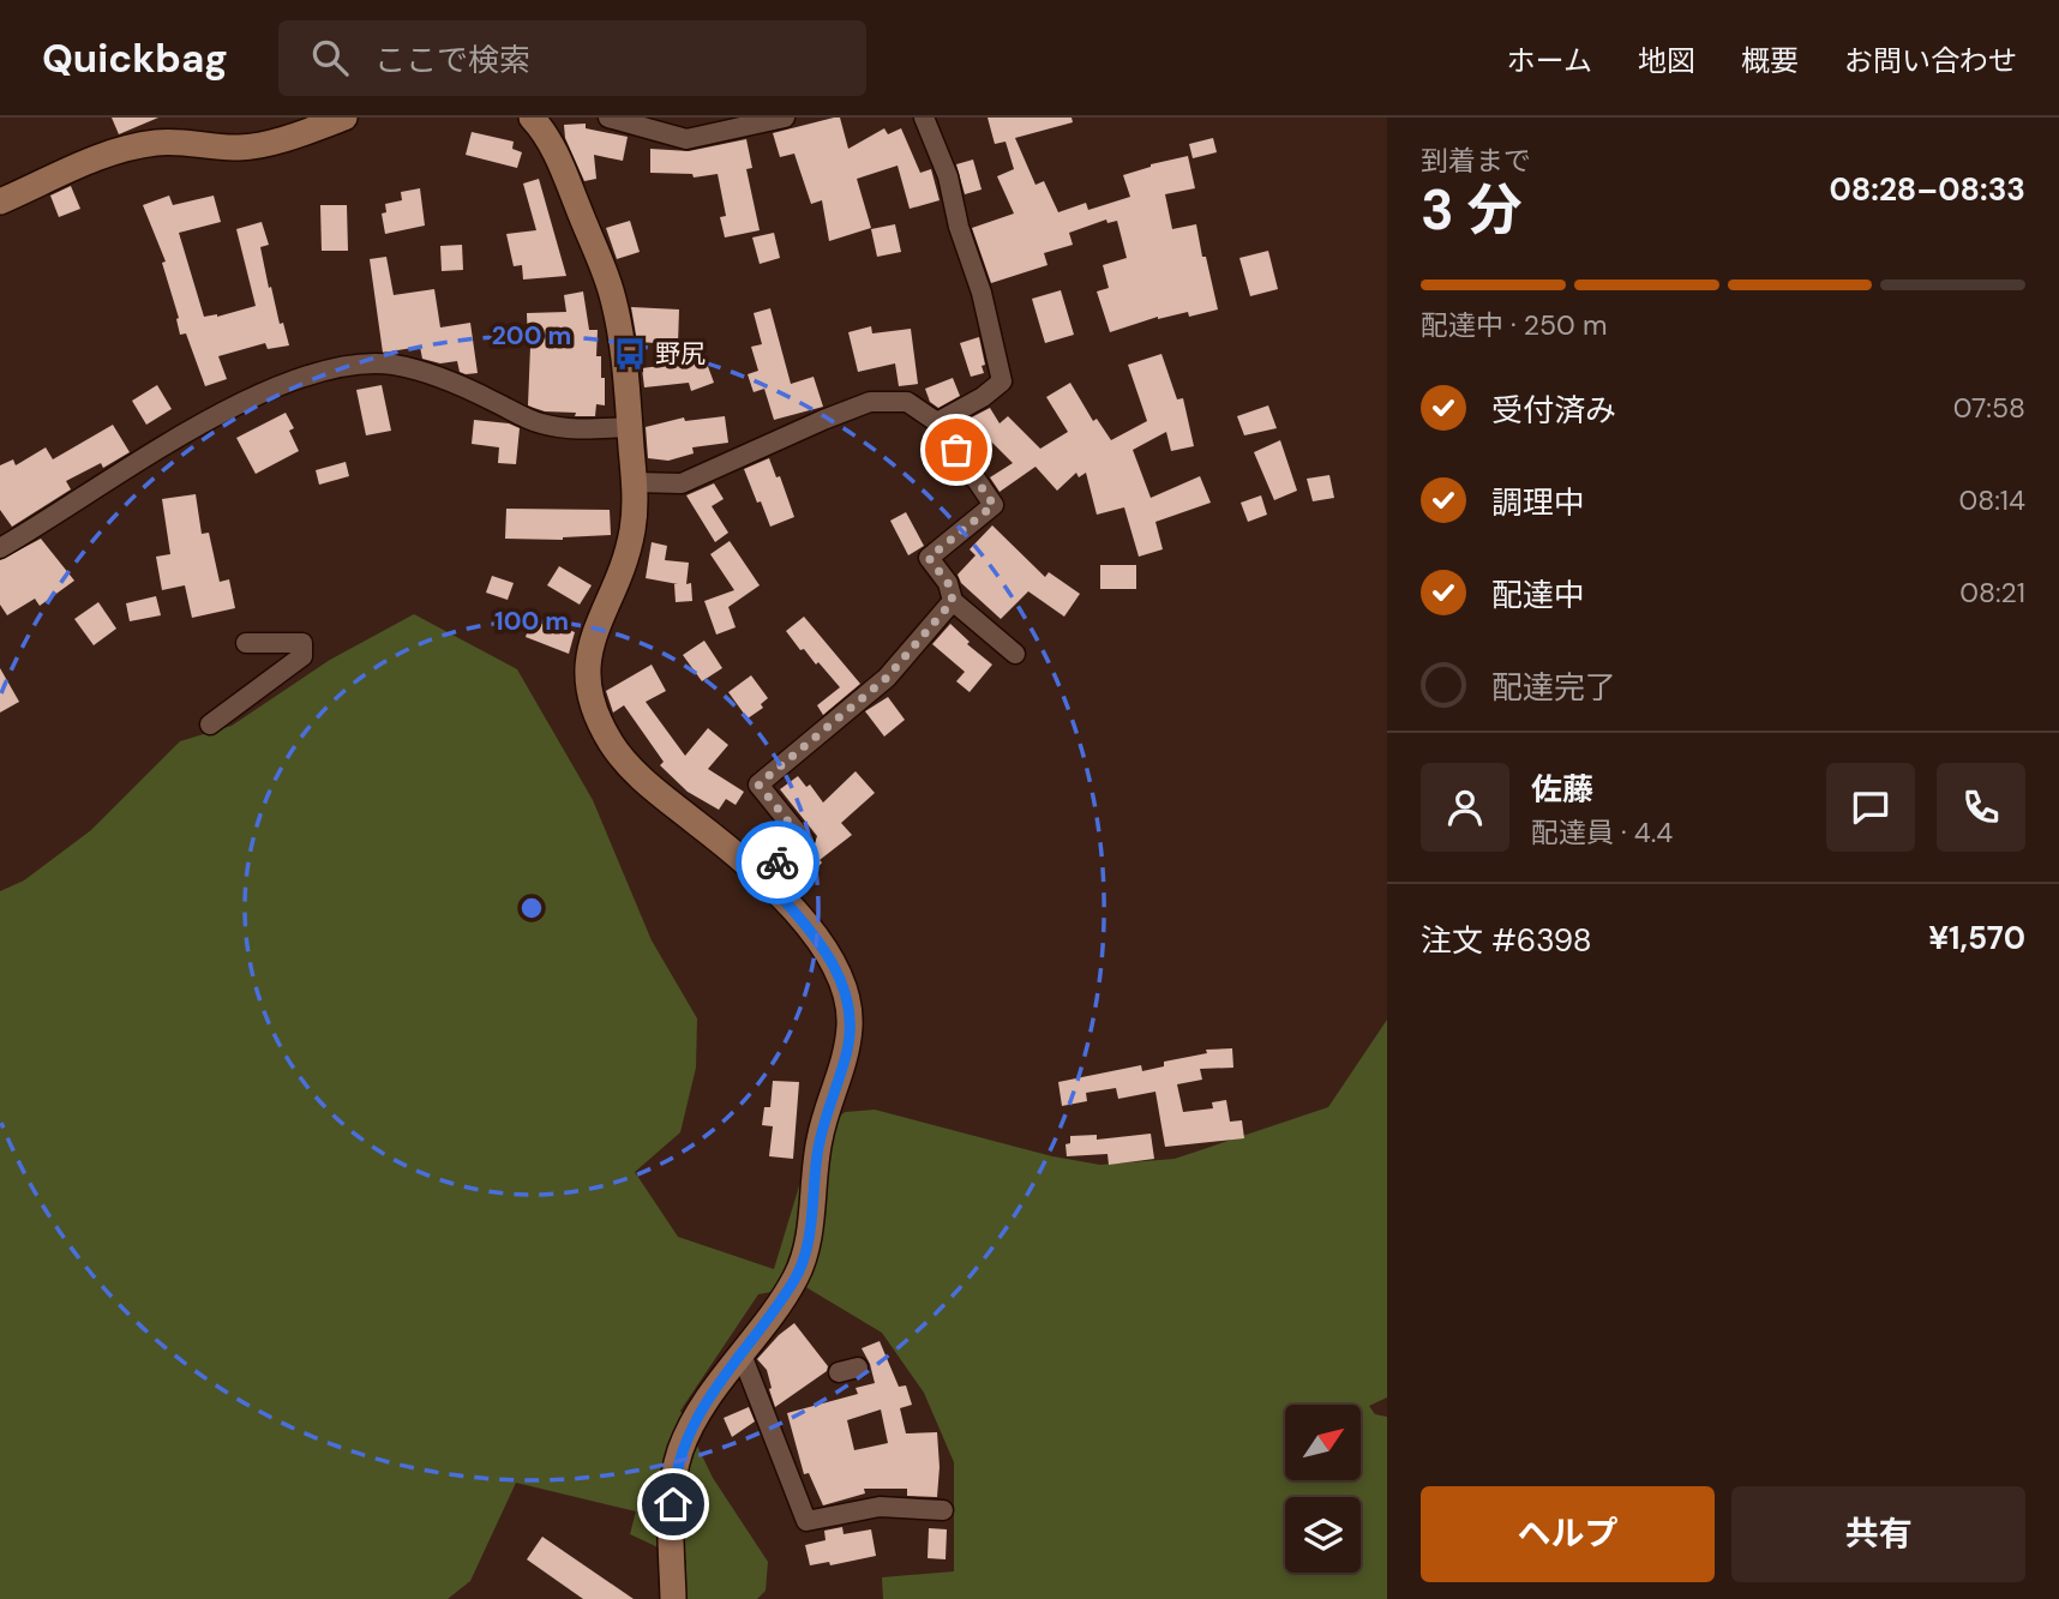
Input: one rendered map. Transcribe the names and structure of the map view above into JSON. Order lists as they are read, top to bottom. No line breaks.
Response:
{"places":{"bus stop":["野尻"]},"north":"top right","page":{"header":"Quickbag","search":"ここで検索","nav":["ホーム","地図","概要","お問い合わせ"],"heading":["3 分","到着まで","08:28–08:33"],"panel":["佐藤","配達員 · 4.4","注文 #6398","¥1,570"],"bar":"配達中 · 250 m","list":[["受付済み","07:58"],["調理中","08:14"],["配達中","08:21"],"配達完了"],"buttons":["ヘルプ","共有"]},"rings":["200 m","100 m"]}
